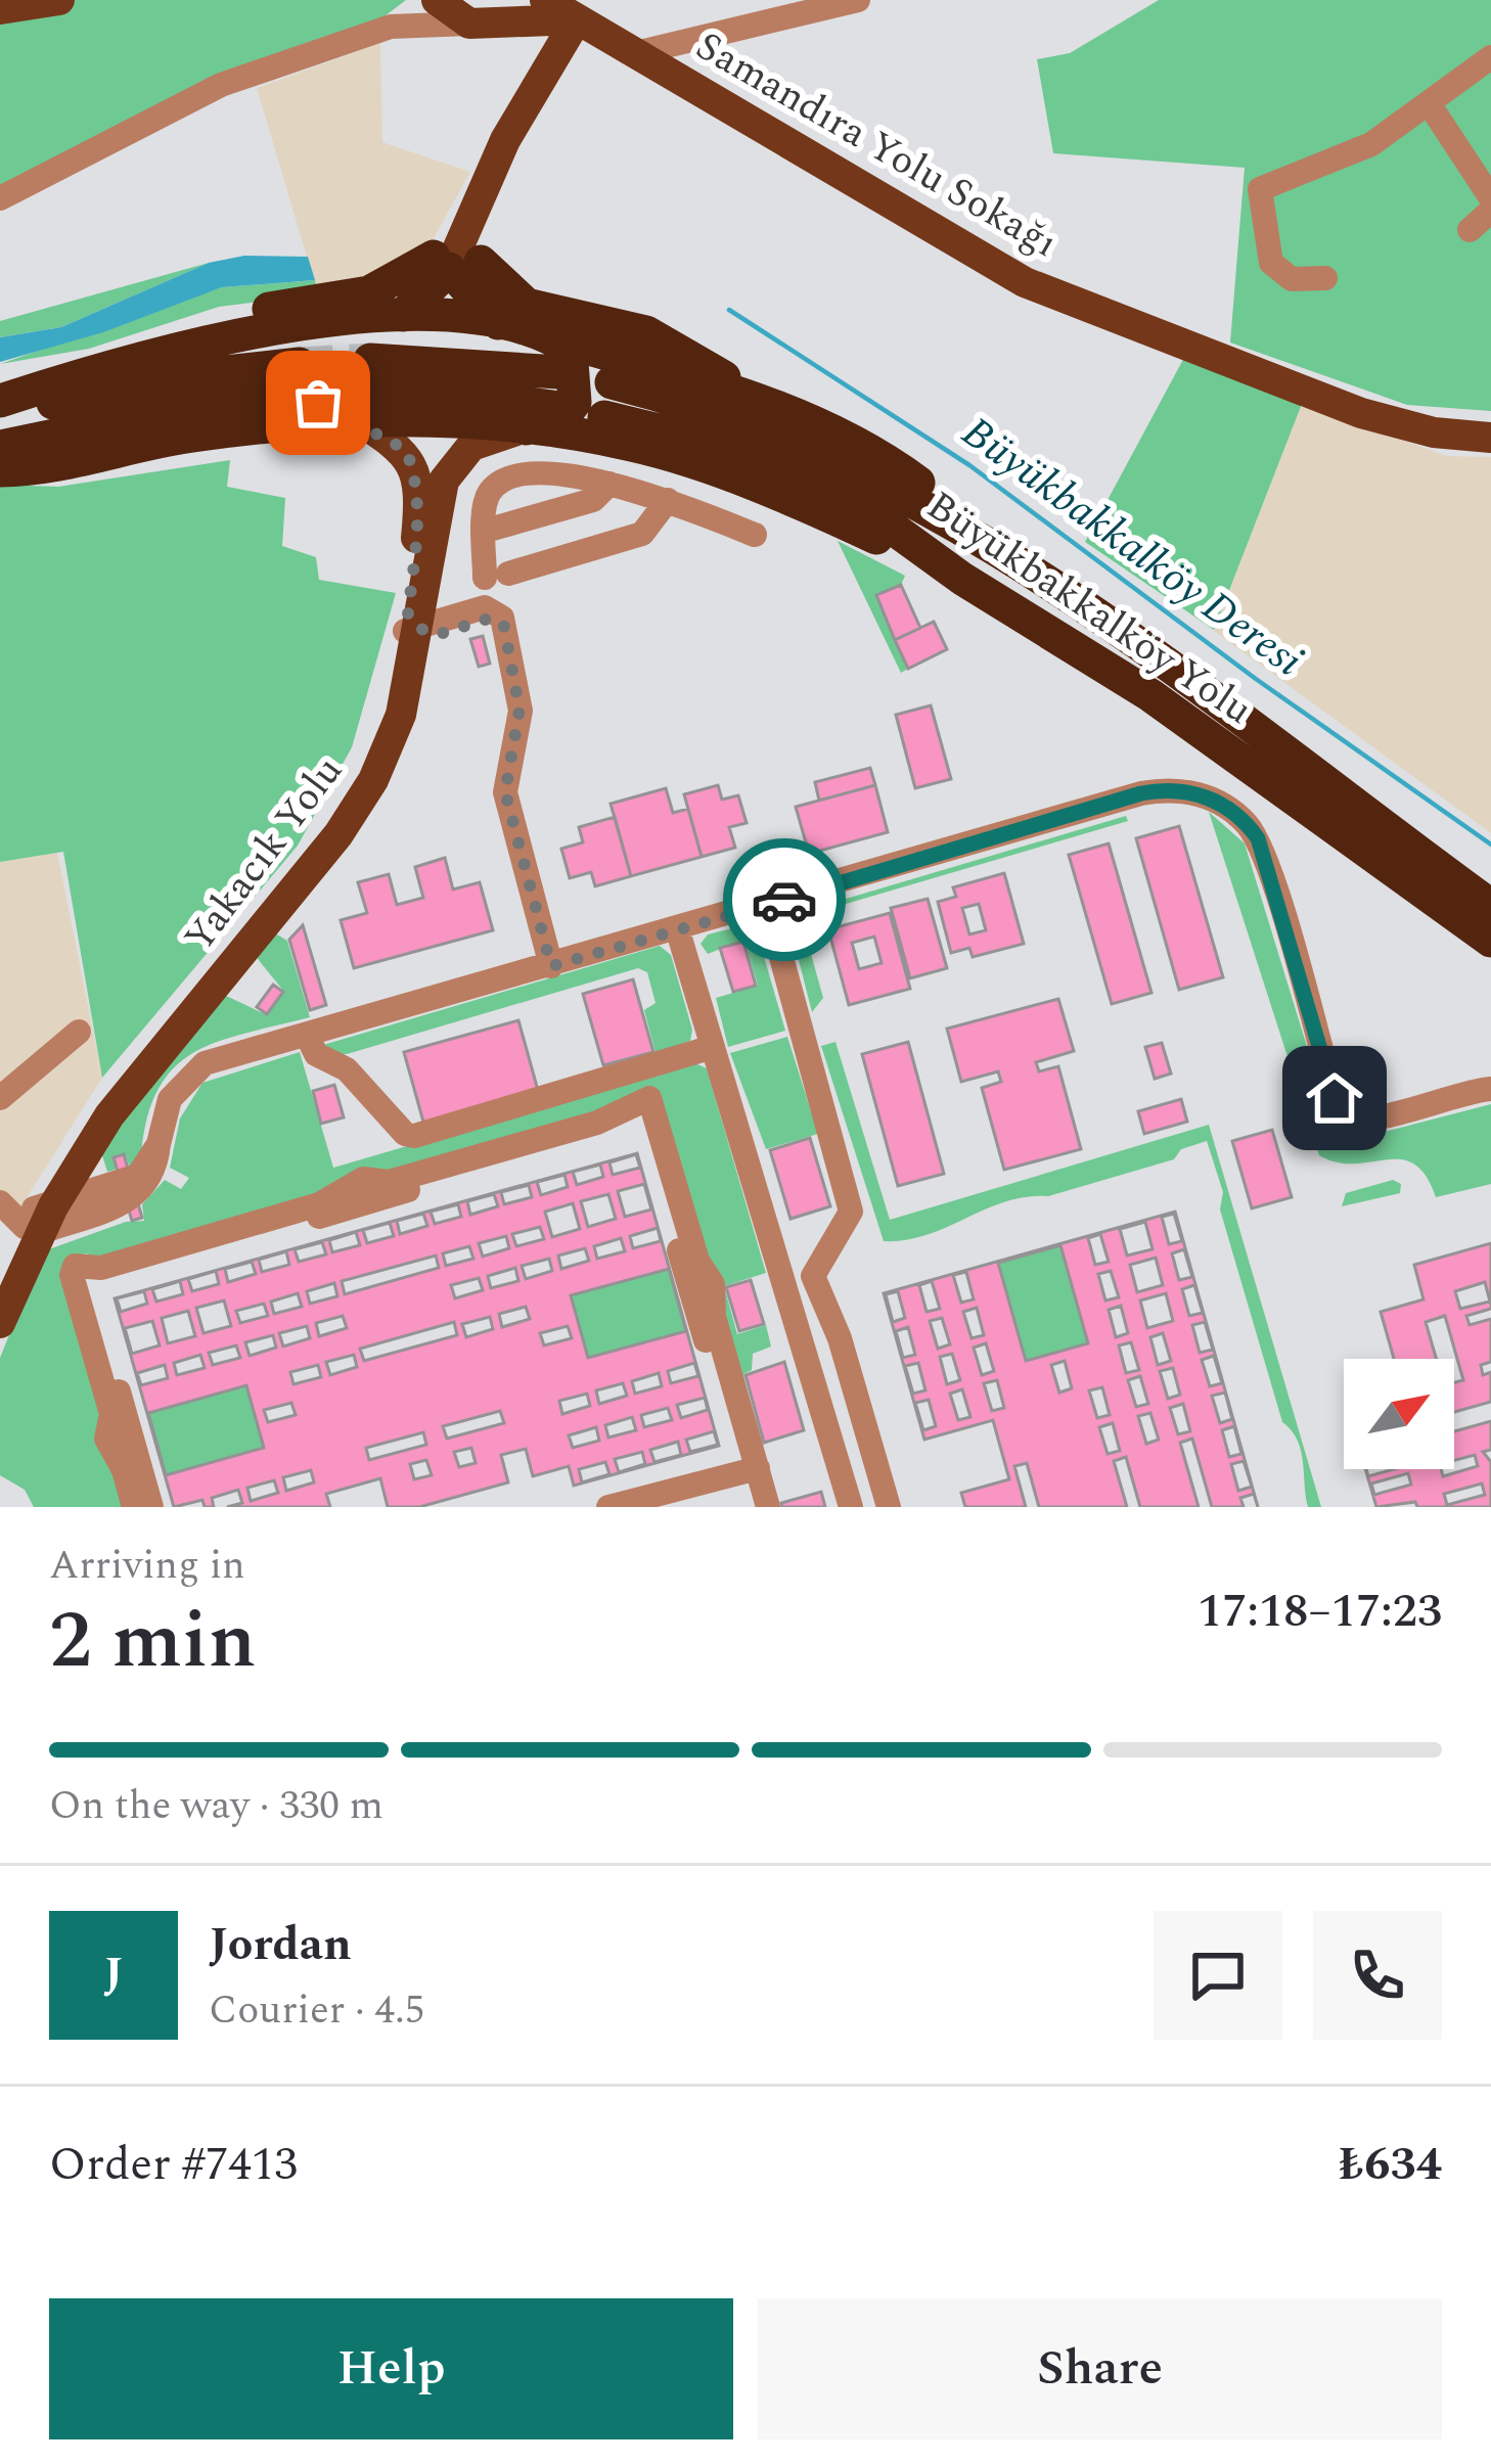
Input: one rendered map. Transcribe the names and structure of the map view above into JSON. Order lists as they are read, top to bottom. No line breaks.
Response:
{"streets":{"highway":["Büyükbakkalköy Yolu"],"main road":["Samandıra Yolu Sokağı","Yakacık Yolu"]},"water":["Büyükbakkalköy Deresi"],"north":"top right","page":{"heading":["2 min","Arriving in","17:18–17:23"],"panel":["Jordan","Courier · 4.5","Order #7413","₺634"],"bar":"On the way · 330 m","round":"J","buttons":["Help","Share"]}}
